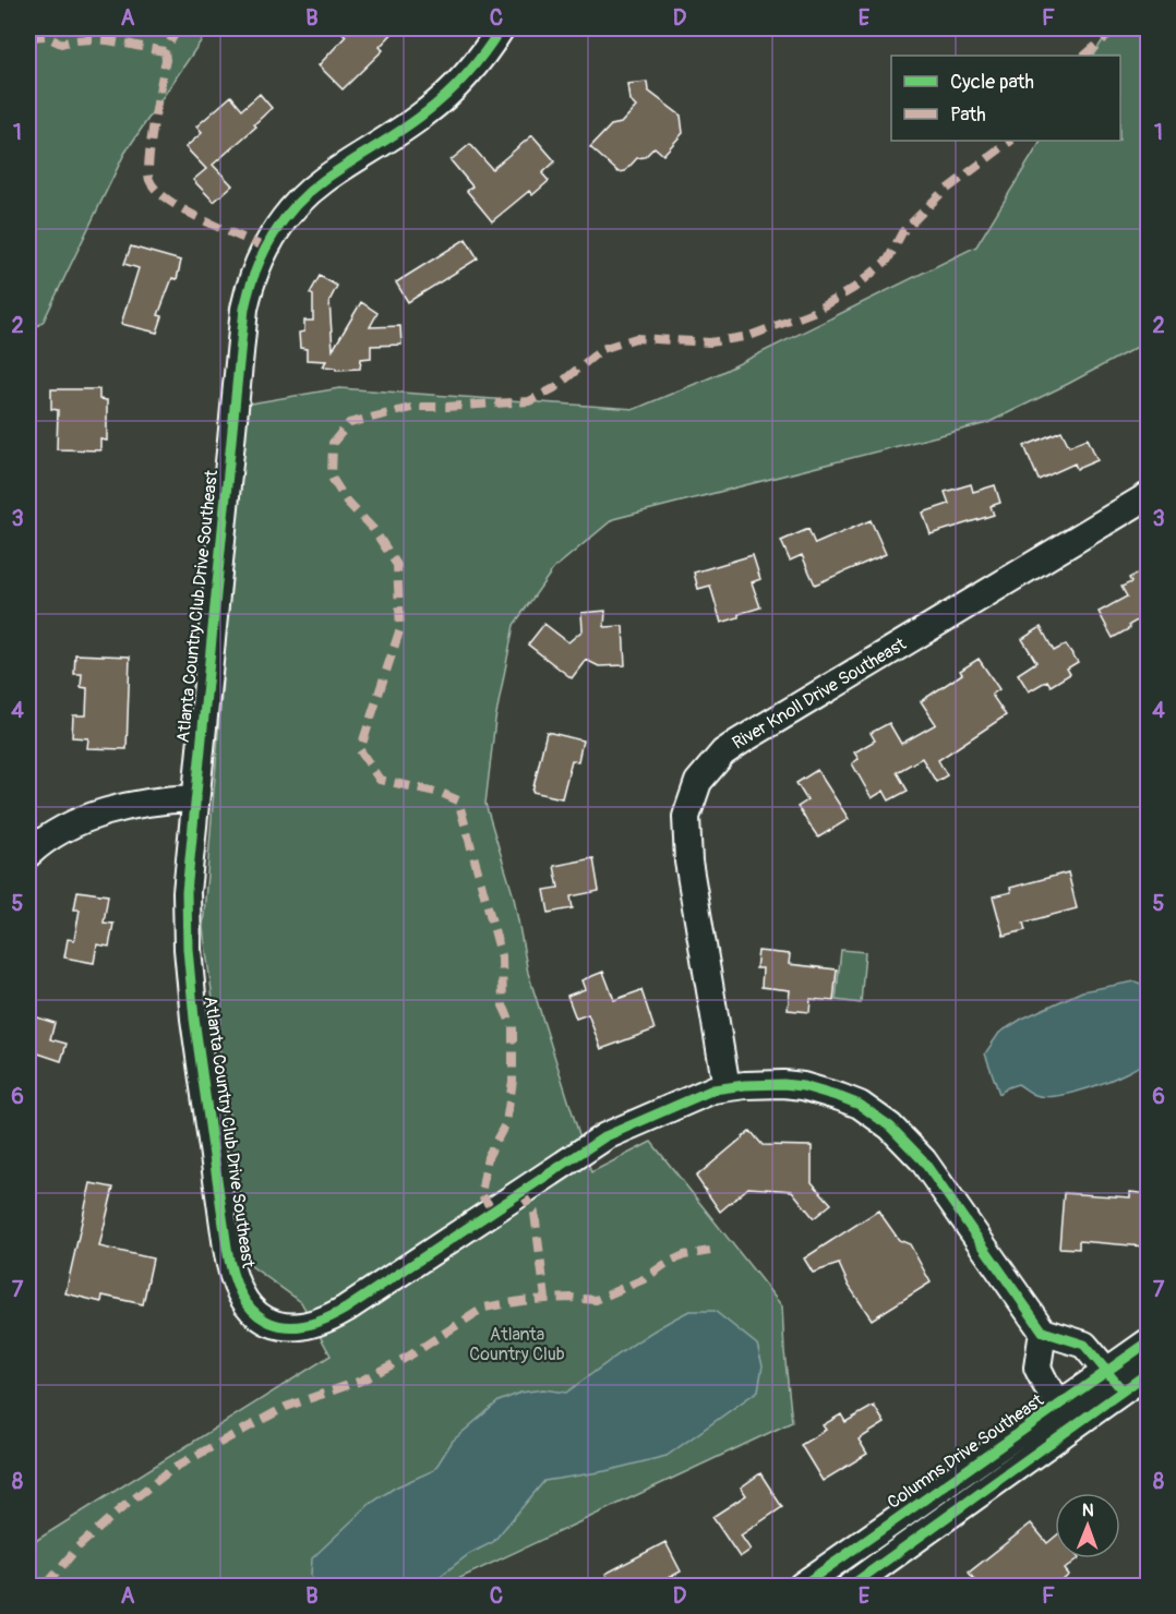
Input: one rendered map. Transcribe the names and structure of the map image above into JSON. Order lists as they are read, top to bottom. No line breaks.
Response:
{"streets":{"street":["Atlanta Country Club Drive Southeast","River Knoll Drive Southeast","Columns Drive Southeast"]},"crossings":[["Atlanta Country Club Drive Southeast","River Knoll Drive Southeast"]],"parks":["Atlanta Country Club"],"legend":["Cycle path","Path"],"north":"top","grid":{"columns":["A","B","C","D","E","F"],"rows":["1","2","3","4","5","6","7","8"]}}
